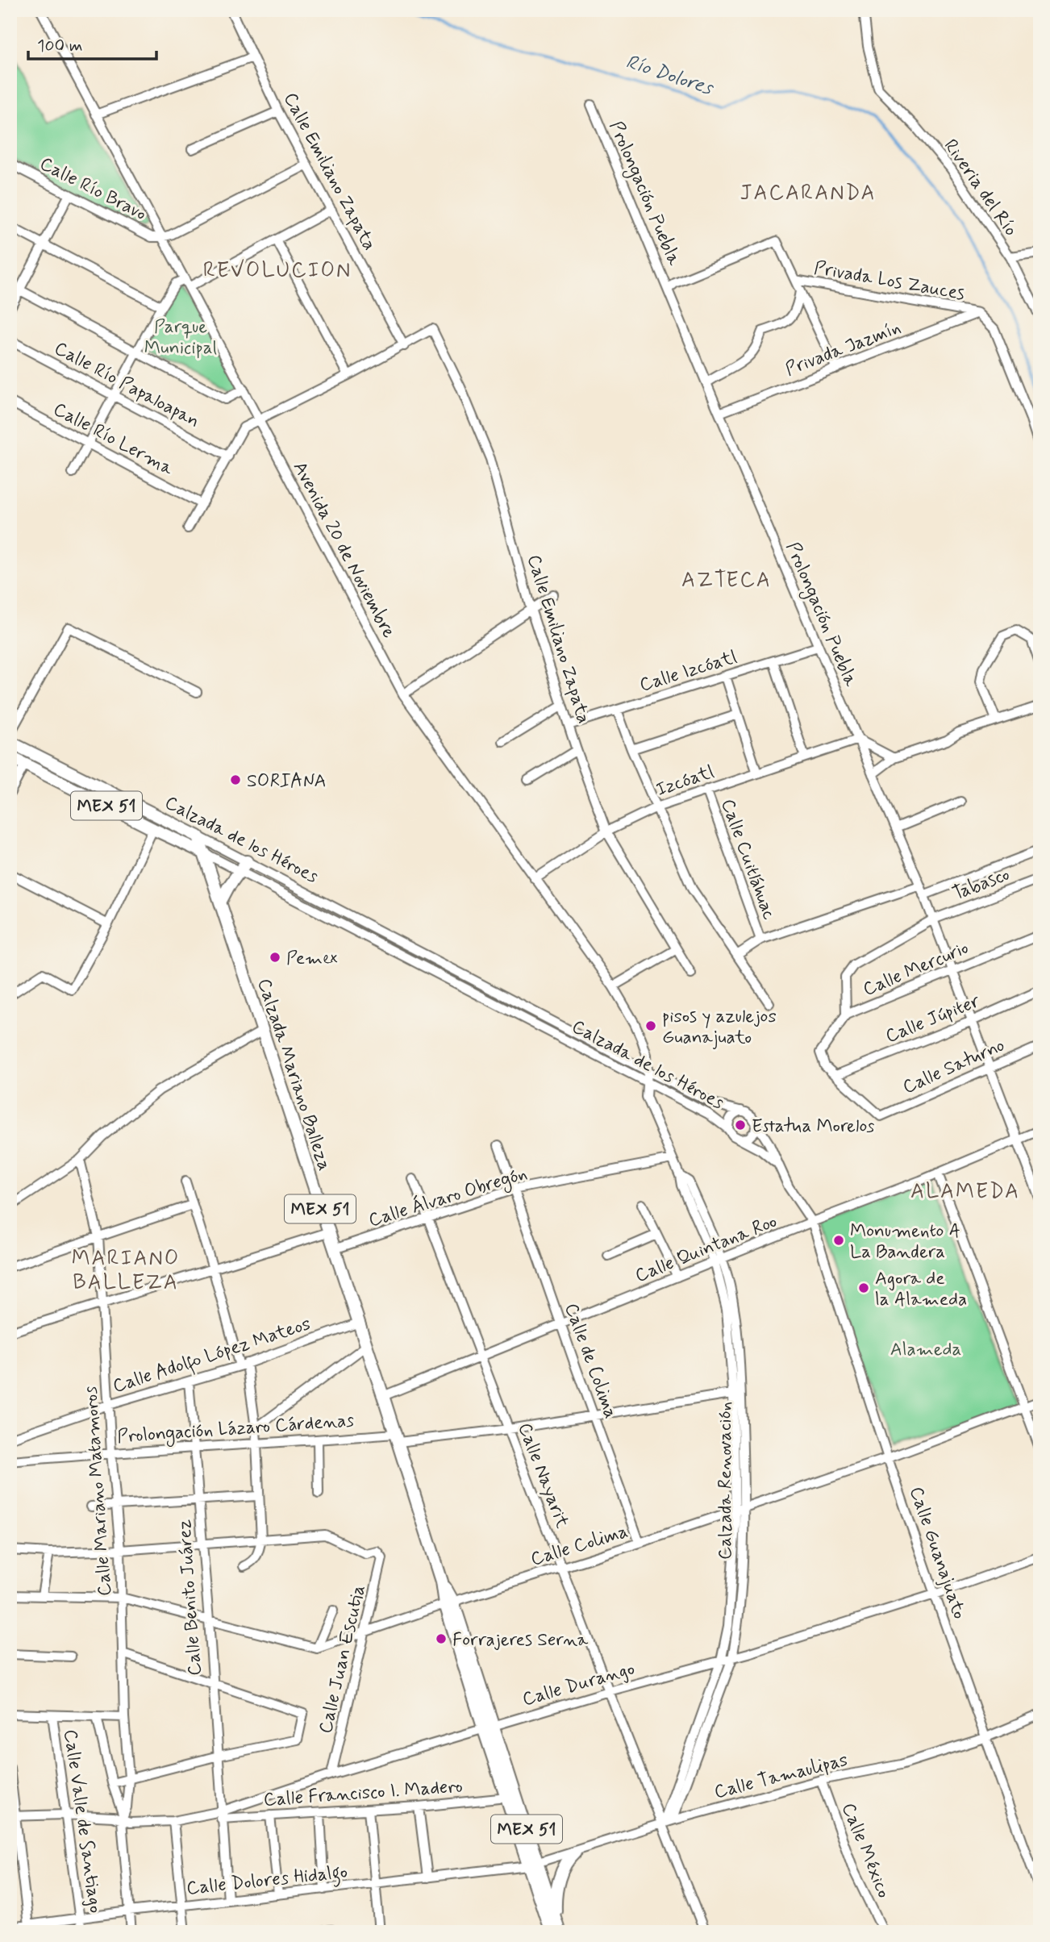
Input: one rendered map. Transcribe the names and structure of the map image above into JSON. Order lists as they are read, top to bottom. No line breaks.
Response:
{"streets":{"main road":["MEX 51","Calzada de los Héroes","Calzada Mariano Balleza"],"street":["Calle Emiliano Zapata","Riveria del Río","Calle Río Bravo","Prolongación Puebla","Privada Los Zauces","Privada Jazmín","Calle Río Papaloapan","Calle Río Lerma","Avenida 20 de Noviembre","Calle Izcóatl","Izcóatl","Calle Cuitláhuac","Tabasco","Calle Mercurio","Calle Júpiter","Calle Saturno","Calle Álvaro Obregón","Calle Quintana Roo","Calle Adolfo López Mateos","Calle de Colima","Prolongación Lázaro Cárdenas","Calle Nayarit","Calzada Renovación","Calle Mariano Matamoros","Calle Colima","Calle Guanajuato","Calle Benito Juárez","Calle Juan Escutia","Calle Durango","Calle Tamaulipas","Calle Francisco I. Madero","Calle Valle de Santiago","Calle México","Calle Dolores Hidalgo"]},"crossings":[["Calle Emiliano Zapata","Calle Izcóatl"],["Calle Emiliano Zapata","Izcóatl"],["Calle Río Bravo","Avenida 20 de Noviembre"],["Prolongación Puebla","Privada Los Zauces"],["Prolongación Puebla","Privada Jazmín"],["Prolongación Puebla","Calle Izcóatl"],["Prolongación Puebla","Izcóatl"],["Prolongación Puebla","Tabasco"],["Prolongación Puebla","Calle Mercurio"],["Prolongación Puebla","Calle Júpiter"],["Prolongación Puebla","Calle Saturno"],["Prolongación Puebla","Calle Quintana Roo"],["Privada Los Zauces","Privada Jazmín"],["Avenida 20 de Noviembre","Izcóatl"],["Avenida 20 de Noviembre","Calzada de los Héroes"],["Avenida 20 de Noviembre","Calzada Renovación"],["Izcóatl","Calle Cuitláhuac"],["MEX 51","Calzada Mariano Balleza"],["MEX 51","Calle Durango"],["MEX 51","Calle Tamaulipas"],["MEX 51","Calle Francisco I. Madero"],["MEX 51","Calle Dolores Hidalgo"],["Calzada de los Héroes","Calzada Mariano Balleza"],["Calzada de los Héroes","Calzada Renovación"],["Calzada de los Héroes","Calle Guanajuato"],["Tabasco","Calle Mercurio"],["Calle Mercurio","Calle Júpiter"],["Calle Mercurio","Calle Saturno"],["Calle Júpiter","Calle Saturno"],["Calzada Mariano Balleza","Calle Álvaro Obregón"],["Calzada Mariano Balleza","Calle Quintana Roo"],["Calzada Mariano Balleza","Calle Adolfo López Mateos"],["Calzada Mariano Balleza","Prolongación Lázaro Cárdenas"],["Calzada Mariano Balleza","Calle Colima"],["Calzada Mariano Balleza","Calle Durango"],["Calle Álvaro Obregón","Calle de Colima"],["Calle Álvaro Obregón","Calle Nayarit"],["Calle Álvaro Obregón","Calzada Renovación"],["Calle Quintana Roo","Calle de Colima"],["Calle Quintana Roo","Calle Nayarit"],["Calle Quintana Roo","Calzada Renovación"],["Calle Quintana Roo","Calle Guanajuato"],["Calle Adolfo López Mateos","Calle Mariano Matamoros"],["Calle Adolfo López Mateos","Calle Benito Juárez"],["Calle de Colima","Prolongación Lázaro Cárdenas"],["Calle de Colima","Calle Colima"],["Prolongación Lázaro Cárdenas","Calle Nayarit"],["Prolongación Lázaro Cárdenas","Calzada Renovación"],["Prolongación Lázaro Cárdenas","Calle Mariano Matamoros"],["Prolongación Lázaro Cárdenas","Calle Benito Juárez"],["Calle Nayarit","Calzada Renovación"],["Calle Nayarit","Calle Colima"],["Calle Nayarit","Calle Durango"],["Calle Nayarit","Calle Tamaulipas"],["Calzada Renovación","Calle Colima"],["Calzada Renovación","Calle Durango"],["Calzada Renovación","Calle Tamaulipas"],["Calle Mariano Matamoros","Calle Durango"],["Calle Colima","Calle Guanajuato"],["Calle Colima","Calle Juan Escutia"],["Calle Guanajuato","Calle Durango"],["Calle Guanajuato","Calle Tamaulipas"],["Calle Benito Juárez","Calle Durango"],["Calle Benito Juárez","Calle Francisco I. Madero"],["Calle Benito Juárez","Calle Dolores Hidalgo"],["Calle Juan Escutia","Calle Durango"],["Calle Durango","Calle Francisco I. Madero"],["Calle Durango","Calle Valle de Santiago"],["Calle Tamaulipas","Calle México"],["Calle Tamaulipas","Calle Dolores Hidalgo"],["Calle Valle de Santiago","Calle Dolores Hidalgo"]],"districts":["JACARANDA","REVOLUCION","AZTECA","ALAMEDA","MARIANO BALLEZA"],"water":["Río Dolores"],"parks":["Parque Municipal","Alameda"],"places":["SORIANA","Pemex","pisos y azulejos Guanajuato","Estatua Morelos","Monumento A La Bandera","Agora de la Alameda","Forrajeres Serna"],"scale_bar":"100 m"}
